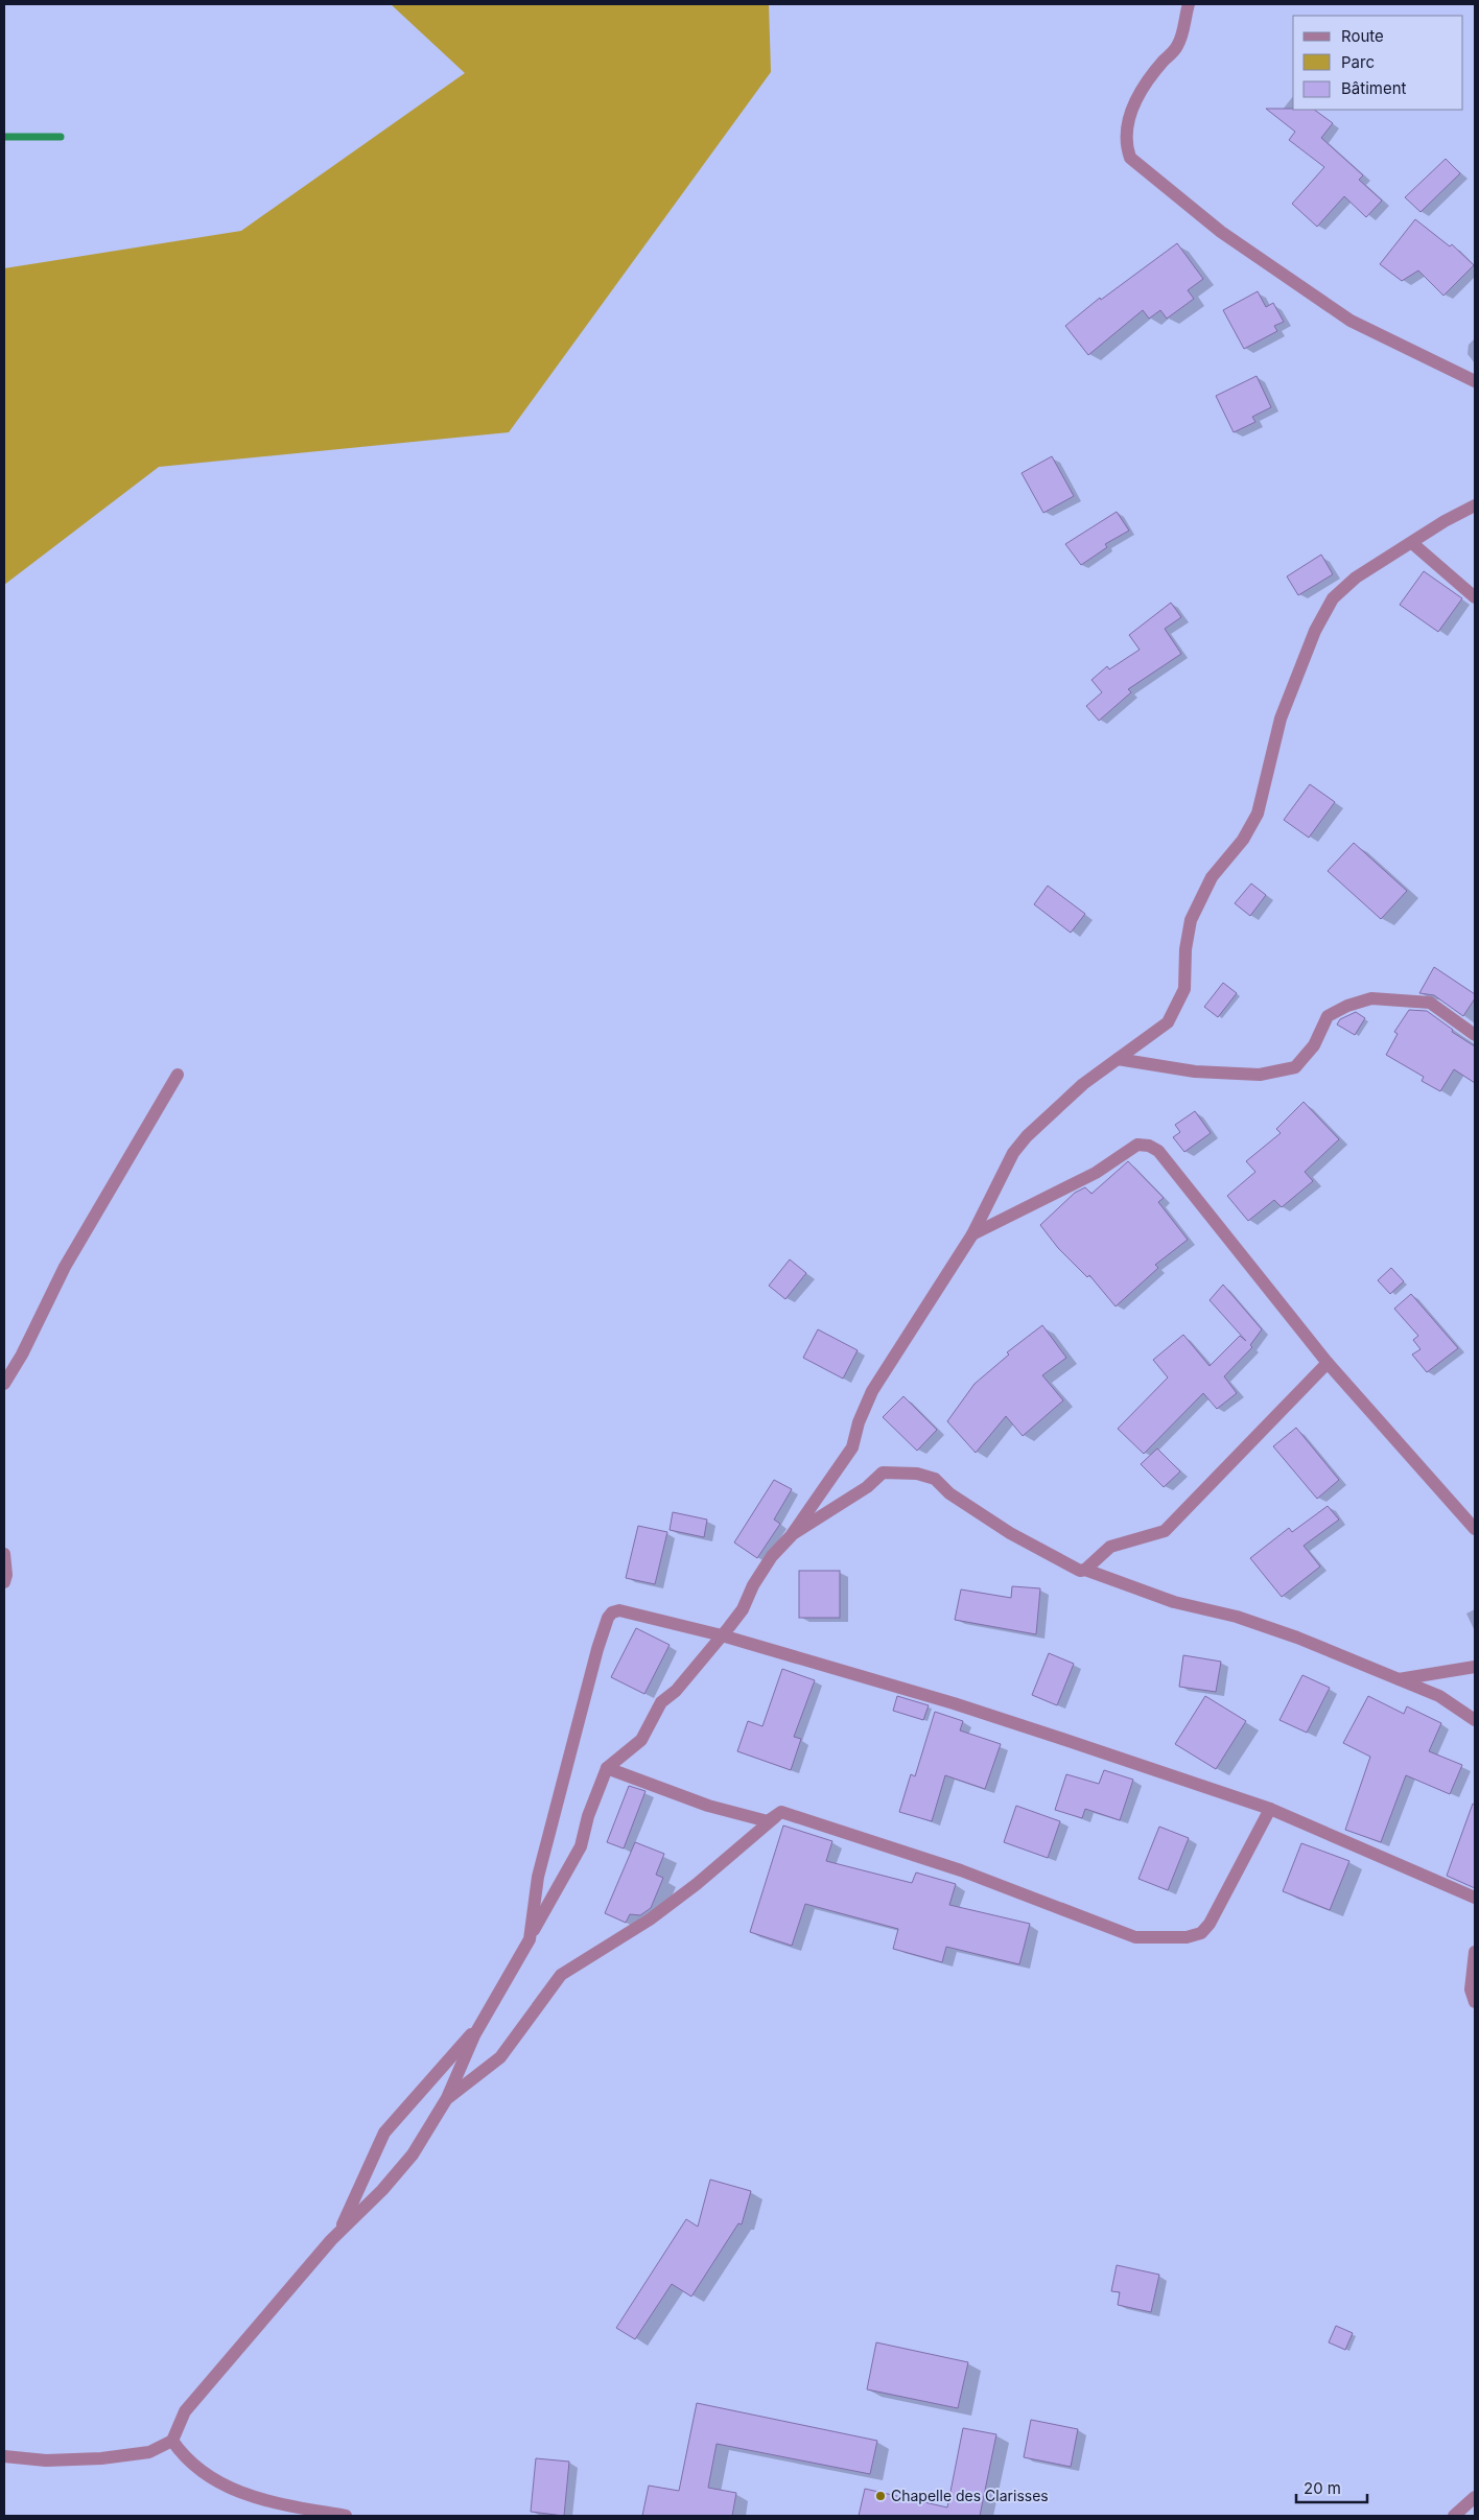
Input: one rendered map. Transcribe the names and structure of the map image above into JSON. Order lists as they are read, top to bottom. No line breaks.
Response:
{"places":["Chapelle des Clarisses"],"legend":["Route","Parc","Bâtiment"],"scale_bar":"20 m"}
